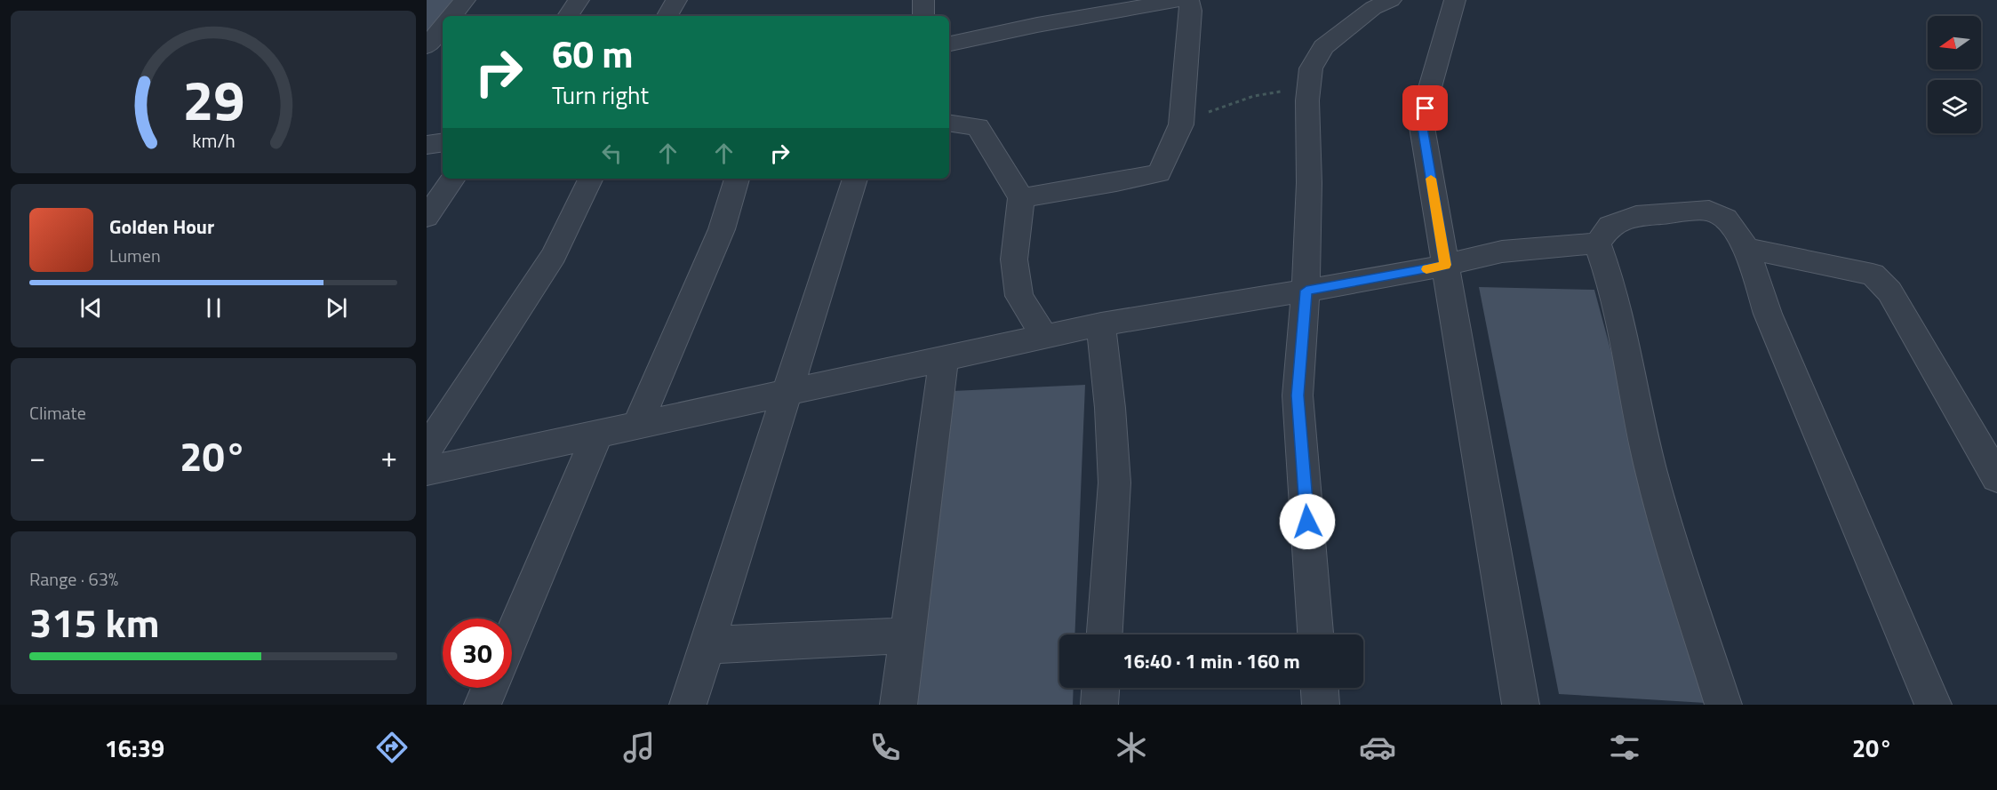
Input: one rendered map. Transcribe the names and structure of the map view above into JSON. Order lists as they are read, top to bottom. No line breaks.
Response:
{"north":"left","page":{"turn":["60 m","Turn right"],"song":["Golden Hour","Lumen"],"tile":["Climate",["Range · 63%","315 km"]],"heat":["−","20°","+"],"limit":"30","trip":"16:40 · 1 min · 160 m","tabs":["16:39","20°"],"gauge":["29","km/h"]}}
